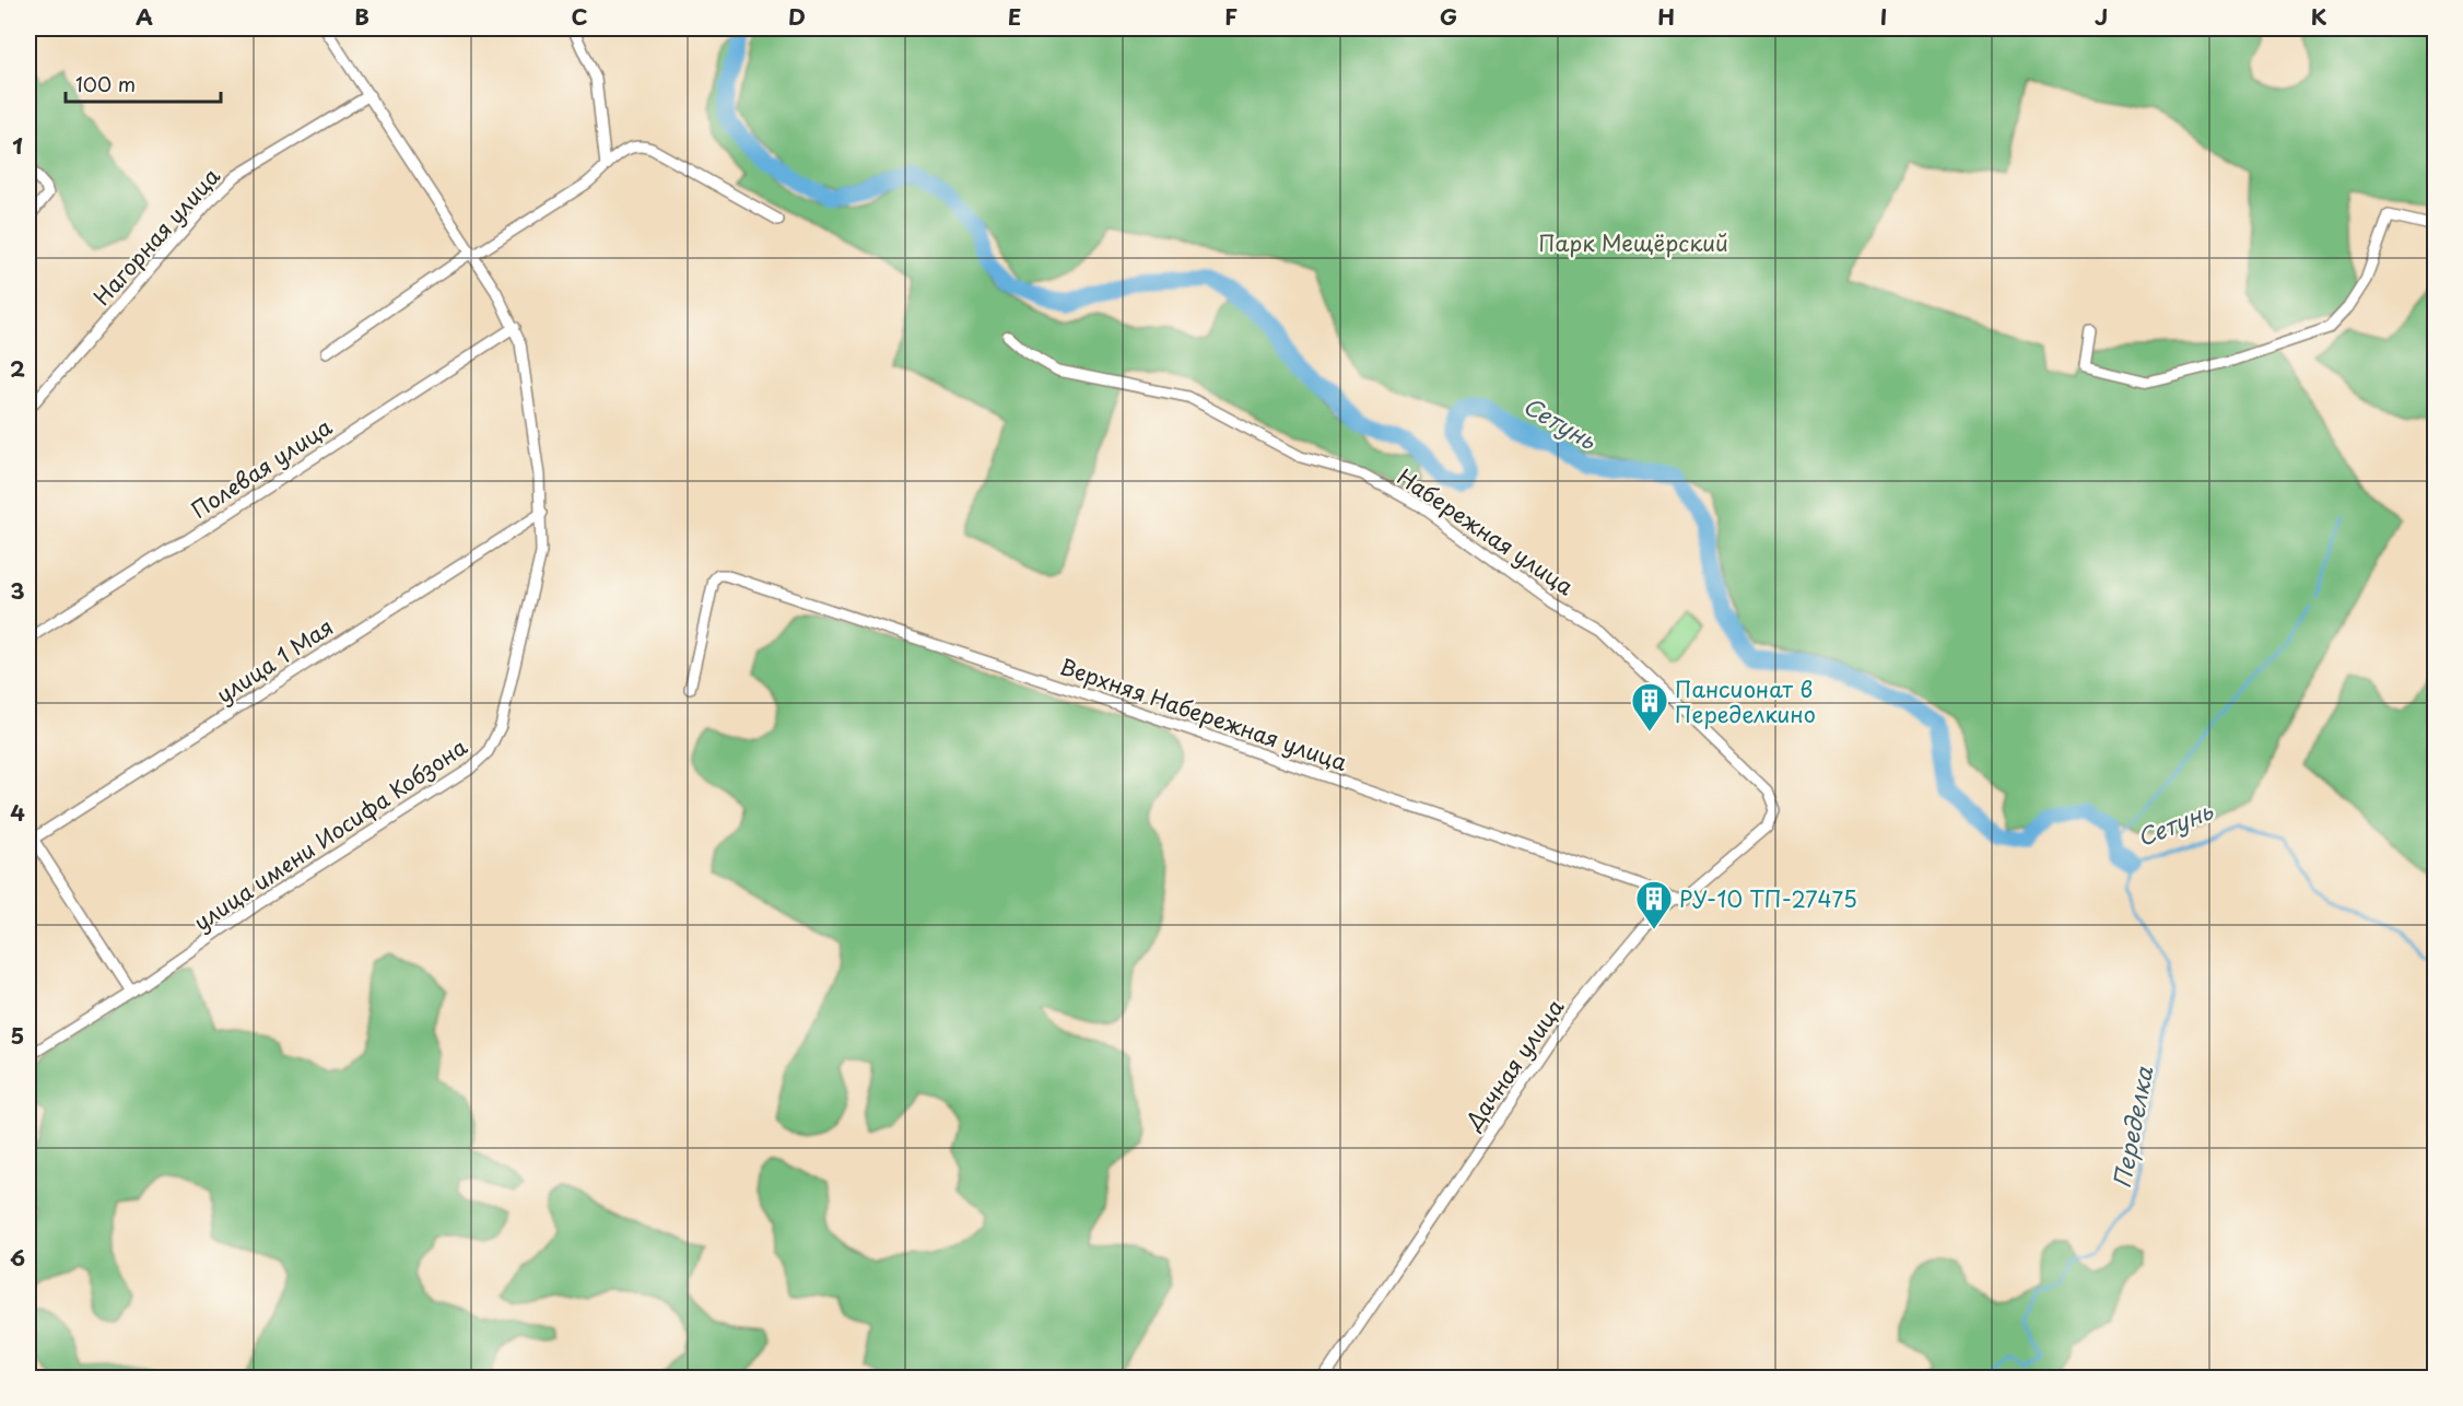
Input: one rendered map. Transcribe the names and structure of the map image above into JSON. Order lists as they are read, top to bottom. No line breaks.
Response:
{"streets":{"street":["Нагорная улица","Полевая улица","Набережная улица","улица 1 Мая","Верхняя Набережная улица","улица имени Иосифа Кобзона","Дачная улица"]},"crossings":[["Нагорная улица","улица имени Иосифа Кобзона"],["Полевая улица","улица имени Иосифа Кобзона"],["Набережная улица","Дачная улица"],["улица 1 Мая","улица имени Иосифа Кобзона"],["Верхняя Набережная улица","Дачная улица"]],"water":["Сетунь","Переделка"],"parks":["Парк Мещёрский"],"places":{"building":["Пансионат в Переделкино","РУ-10 ТП-27475"]},"scale_bar":"100 m","grid":{"columns":["A","B","C","D","E","F","G","H","I","J","K"],"rows":["1","2","3","4","5","6"]}}
